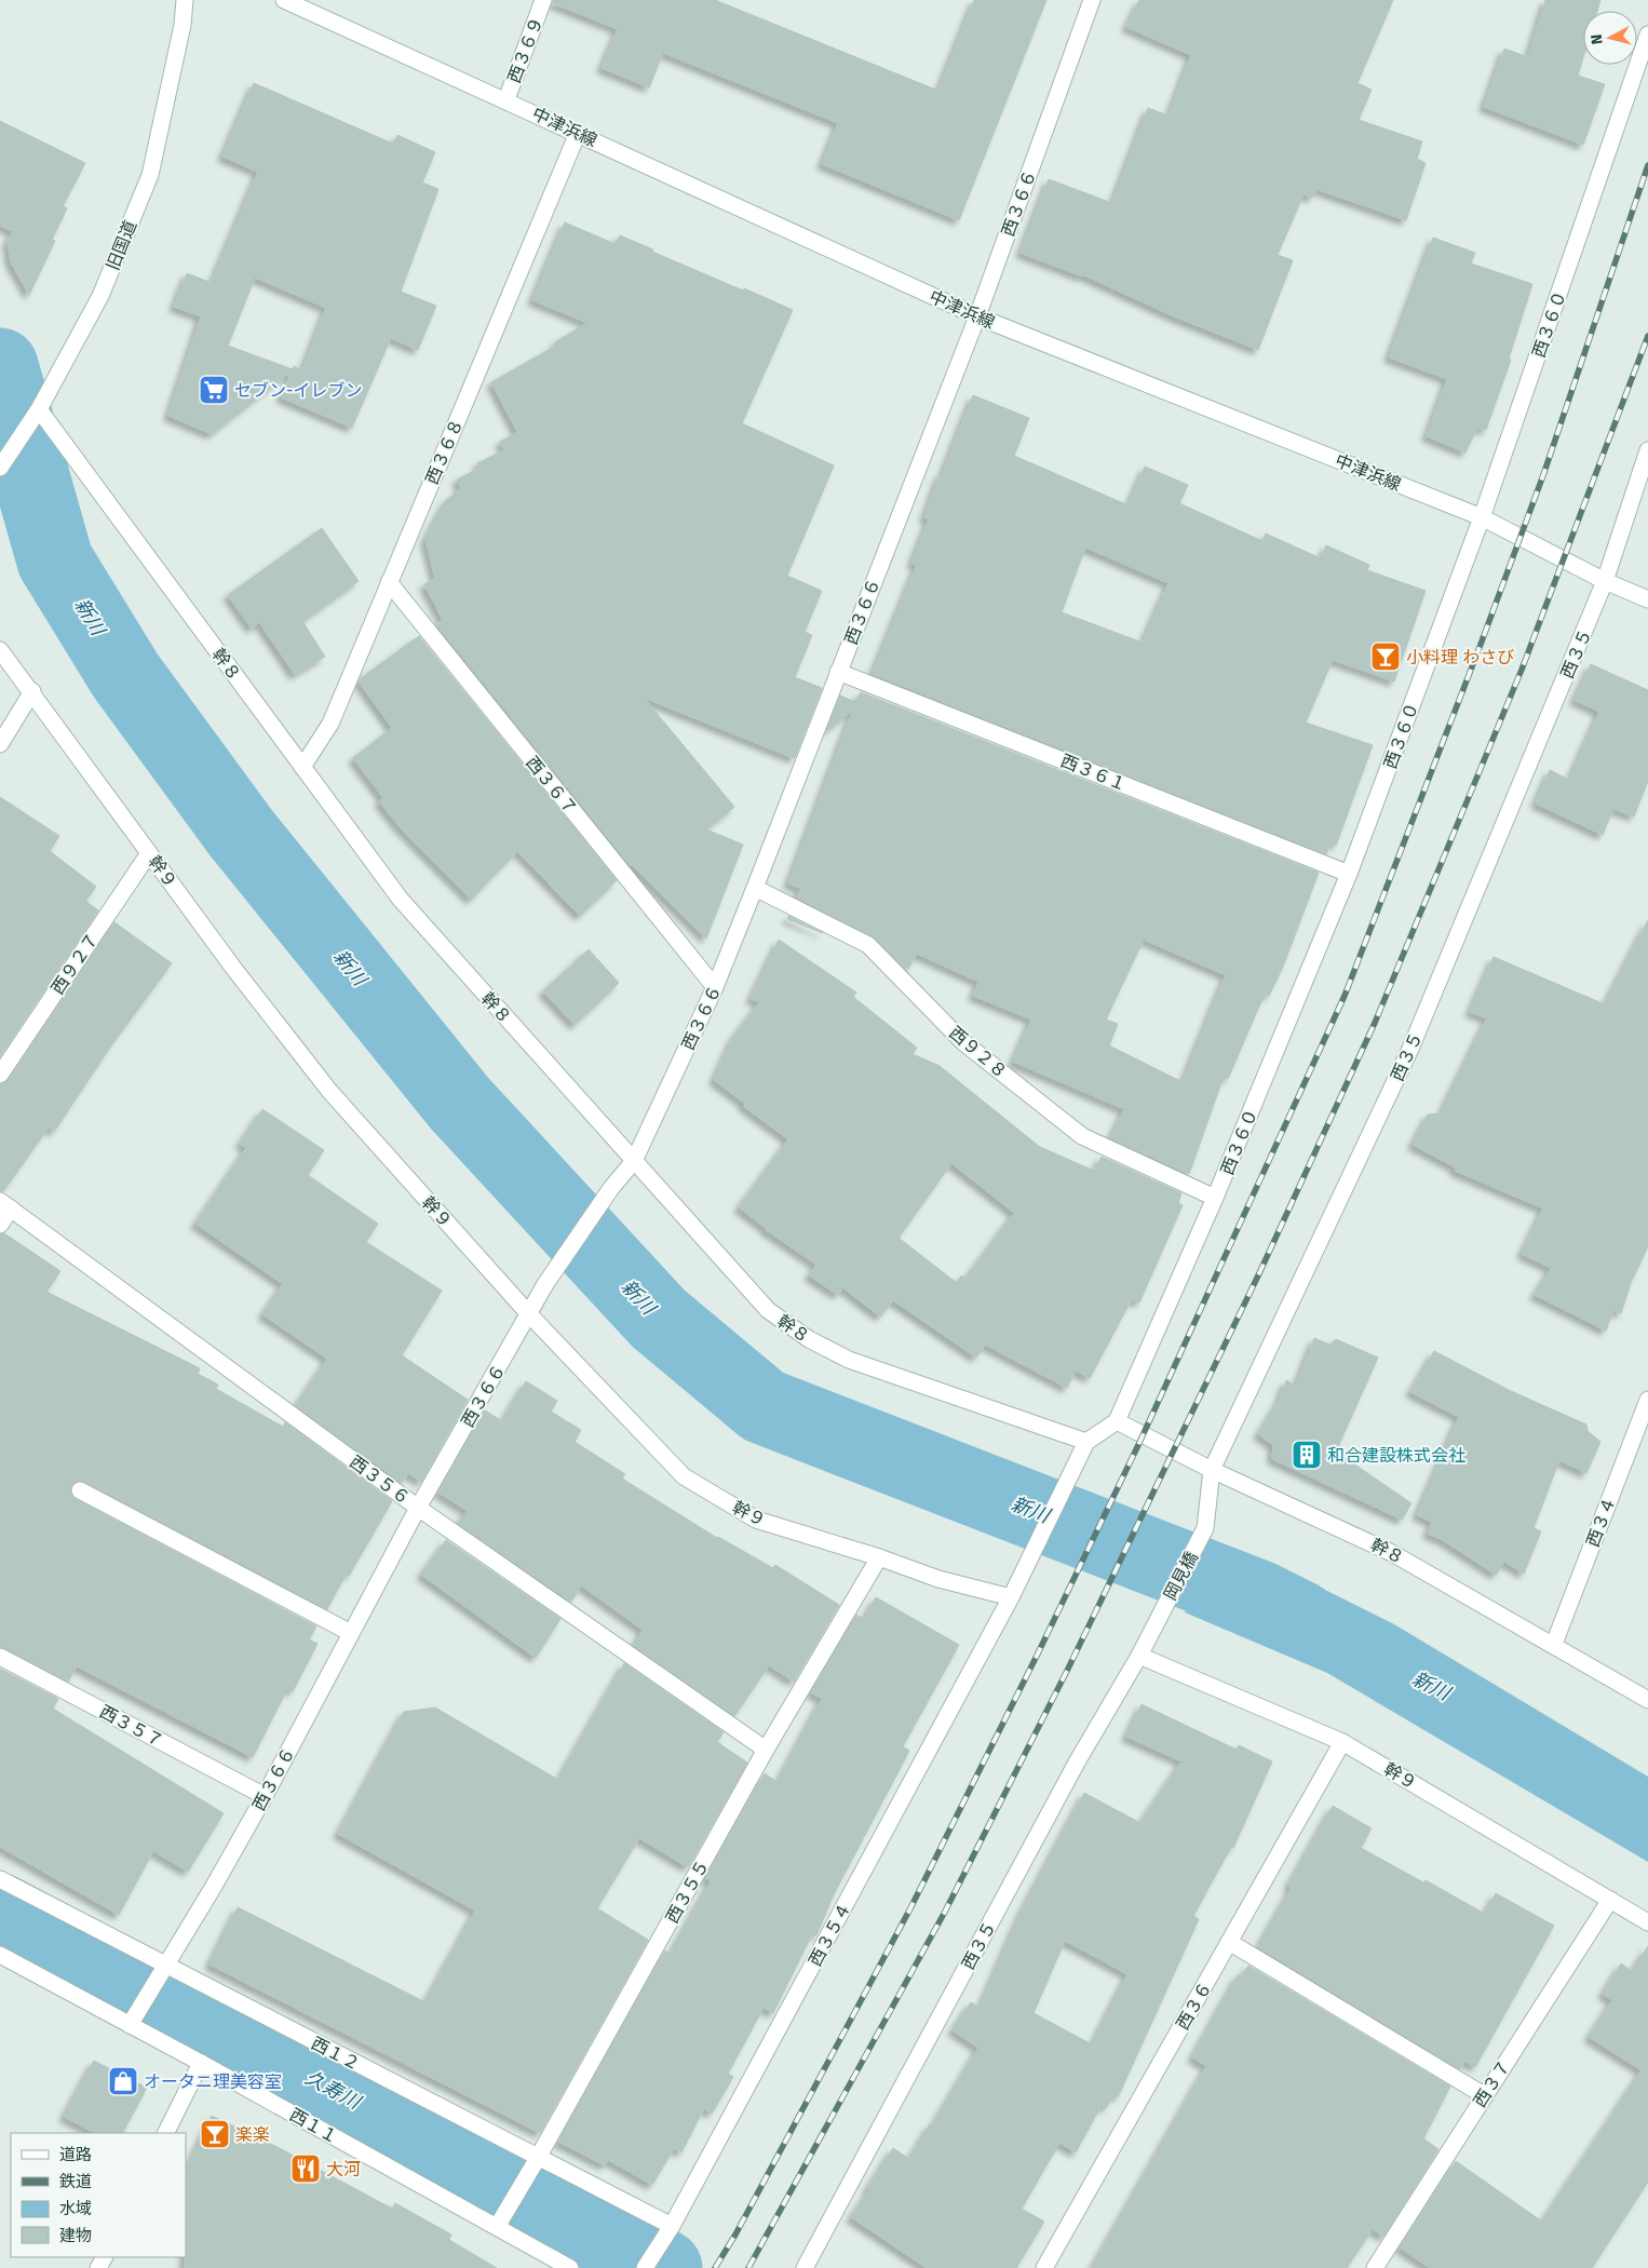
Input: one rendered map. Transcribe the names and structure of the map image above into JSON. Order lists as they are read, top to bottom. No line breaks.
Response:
{"streets":{"street":["西３６９","中津浜線","西３６６","旧国道","西３６０","西３６８","西３５","幹８","西３６１","西３６７","幹９","西９２７","西９２８","西３５６","西３４","岡見橋","西３５７","西３５５","西３５４","西３６","西１２","西３７","西１１"]},"crossings":[["西３６９","中津浜線"],["中津浜線","西３６６"],["中津浜線","西３６０"],["中津浜線","西３６８"],["中津浜線","西３５"],["西３６６","幹８"],["西３６６","西３６１"],["西３６６","西３６７"],["西３６６","幹９"],["西３６６","西９２８"],["西３６６","西３５６"],["西３６６","西３５７"],["西３６６","西１２"],["西３６６","西１１"],["旧国道","幹８"],["西３６０","幹８"],["西３６０","西３６１"],["西３６０","西９２８"],["西３６８","幹８"],["西３６８","西３６７"],["西３５","幹８"],["西３５","幹９"],["西３５","岡見橋"],["幹８","西３４"],["幹８","西３５４"],["幹９","西９２７"],["幹９","西３５５"],["幹９","西３５４"],["幹９","西３６"],["幹９","西３７"],["西３５６","西３５５"],["西３５５","西１２"],["西３５５","西１１"],["西３５４","西１２"]],"water":["新川","久寿川"],"places":{"supermarket":["セブン-イレブン"],"bar":["小料理 わさび","楽楽"],"building":["和合建設株式会社"],"shop":["オータニ理美容室"],"restaurant":["大河"]},"legend":["道路","鉄道","水域","建物"],"north":"left"}
